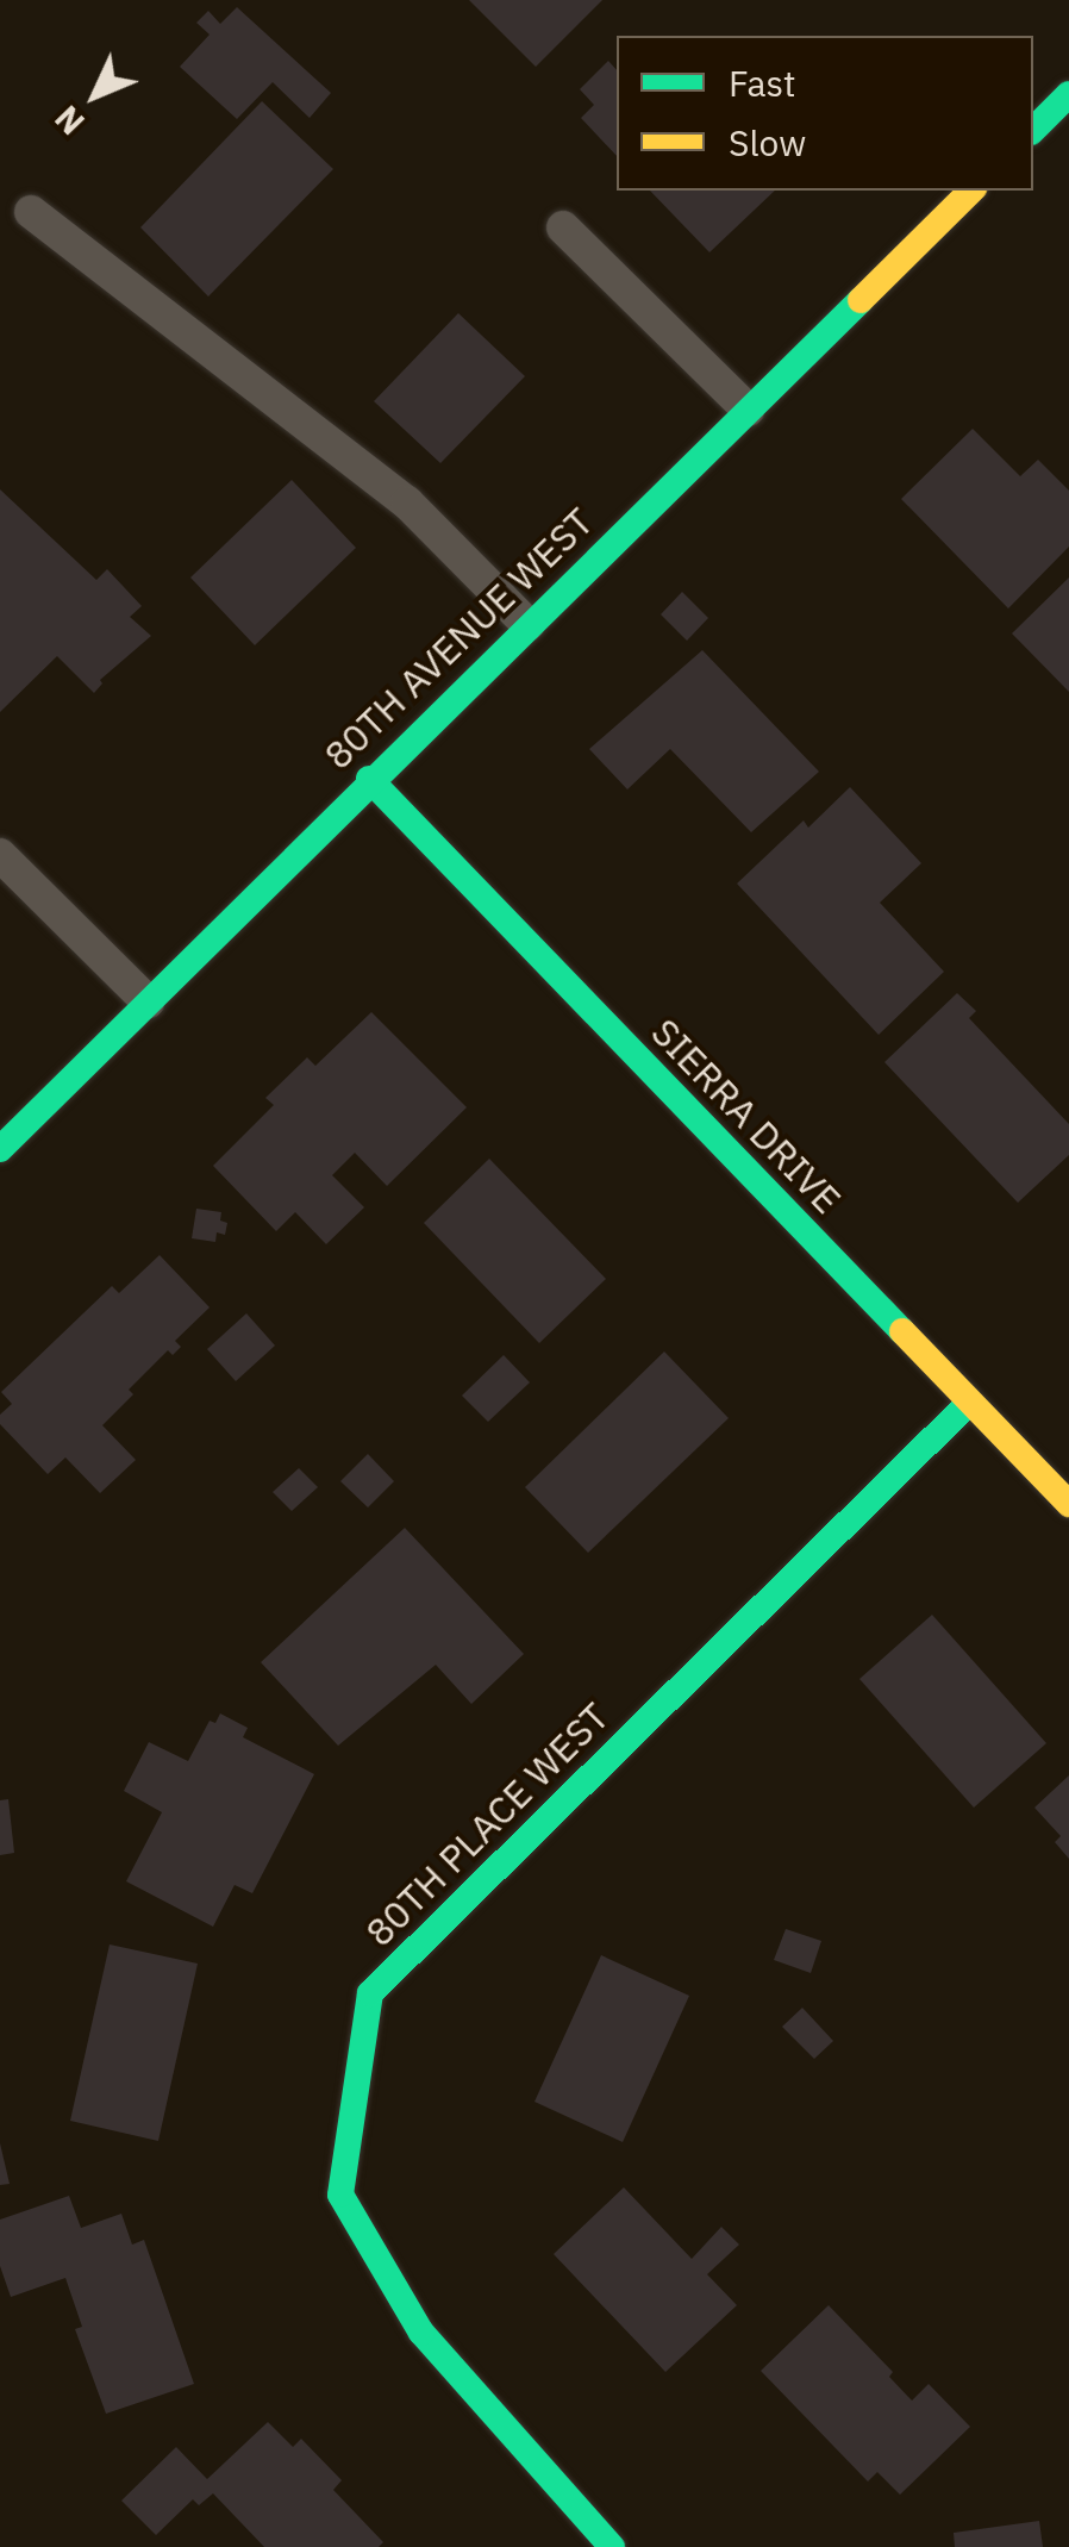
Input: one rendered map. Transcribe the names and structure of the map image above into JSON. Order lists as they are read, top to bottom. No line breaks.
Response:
{"streets":{"street":["80TH AVENUE WEST","SIERRA DRIVE","80TH PLACE WEST"]},"crossings":[["80TH AVENUE WEST","SIERRA DRIVE"],["SIERRA DRIVE","80TH PLACE WEST"]],"legend":["Fast","Slow"],"north":"bottom left"}
